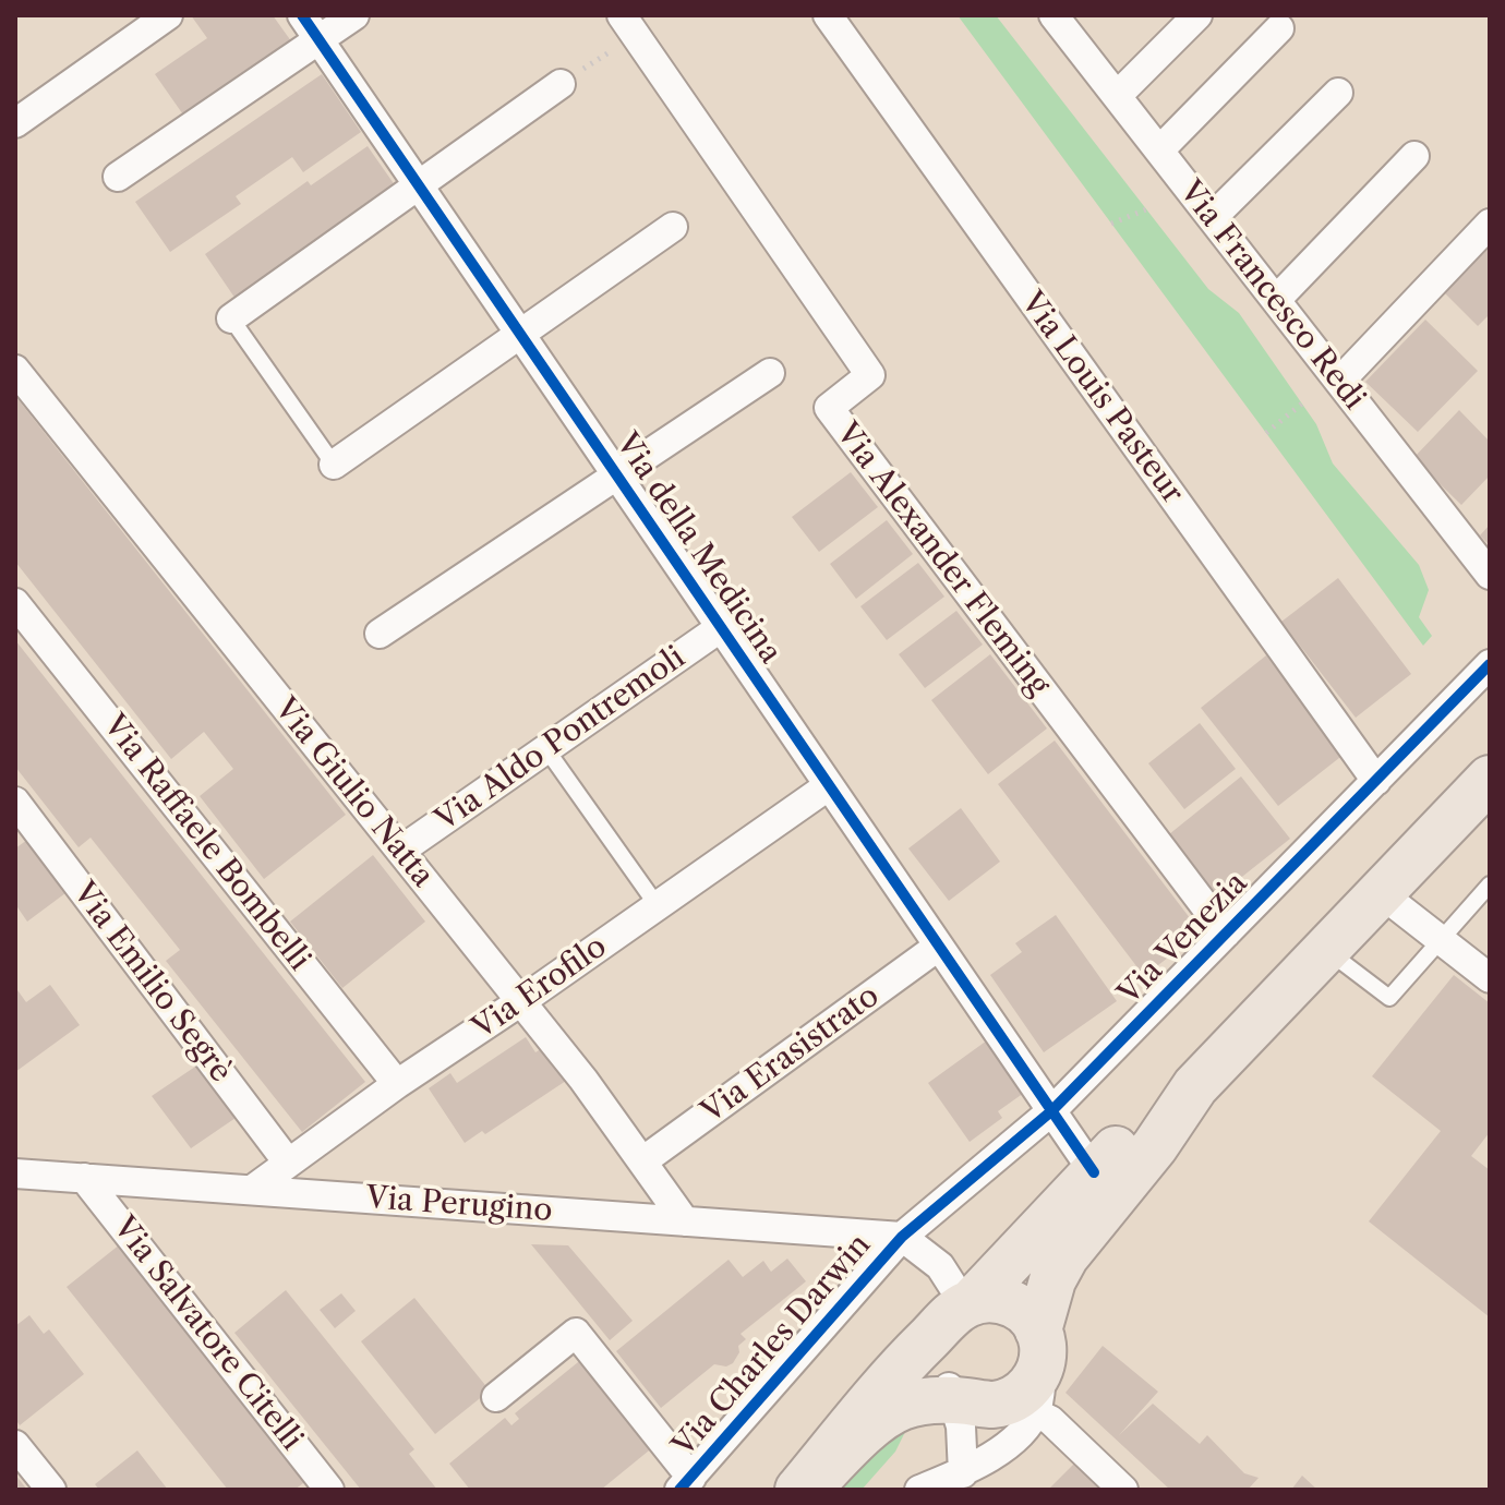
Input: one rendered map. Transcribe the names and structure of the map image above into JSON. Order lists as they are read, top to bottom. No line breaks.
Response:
{"streets":{"street":["Via Francesco Redi","Via Louis Pasteur","Via della Medicina","Via Alexander Fleming","Via Aldo Pontremoli","Via Giulio Natta","Via Raffaele Bombelli","Via Venezia","Via Emilio Segrè","Via Erofilo","Via Erasistrato","Via Perugino","Via Salvatore Citelli","Via Charles Darwin"]},"crossings":[["Via Louis Pasteur","Via Venezia"],["Via della Medicina","Via Aldo Pontremoli"],["Via della Medicina","Via Venezia"],["Via della Medicina","Via Erofilo"],["Via della Medicina","Via Erasistrato"],["Via Alexander Fleming","Via Venezia"],["Via Aldo Pontremoli","Via Giulio Natta"],["Via Giulio Natta","Via Erofilo"],["Via Giulio Natta","Via Erasistrato"],["Via Giulio Natta","Via Perugino"],["Via Raffaele Bombelli","Via Erofilo"],["Via Venezia","Via Perugino"],["Via Venezia","Via Charles Darwin"],["Via Emilio Segrè","Via Erofilo"],["Via Erofilo","Via Perugino"],["Via Perugino","Via Salvatore Citelli"],["Via Perugino","Via Charles Darwin"]]}
